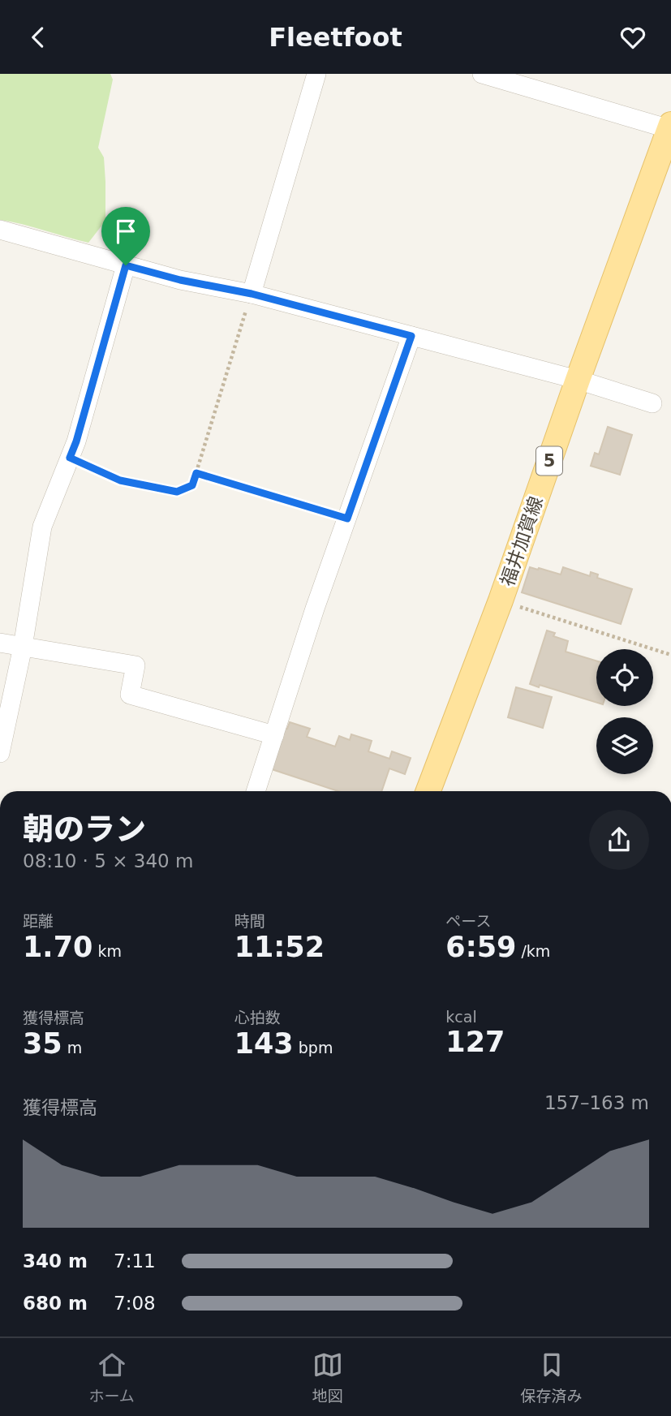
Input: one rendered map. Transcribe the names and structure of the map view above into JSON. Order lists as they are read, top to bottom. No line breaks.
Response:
{"streets":{"main road":["5","福井加賀線"]},"page":{"header":"Fleetfoot","heading":["朝のラン","08:10 · 5 × 340 m"],"stats":[["距離","1.70 km"],["時間","11:52"],["ペース","6:59 /km"],["獲得標高","35 m"],["心拍数","143 bpm"],["kcal","127"]],"chart":["獲得標高","157–163 m"],"list":[{"name":"340 m","note":"7:11"},{"name":"680 m","note":"7:08"}],"tabs":["ホーム","地図","保存済み"]}}
